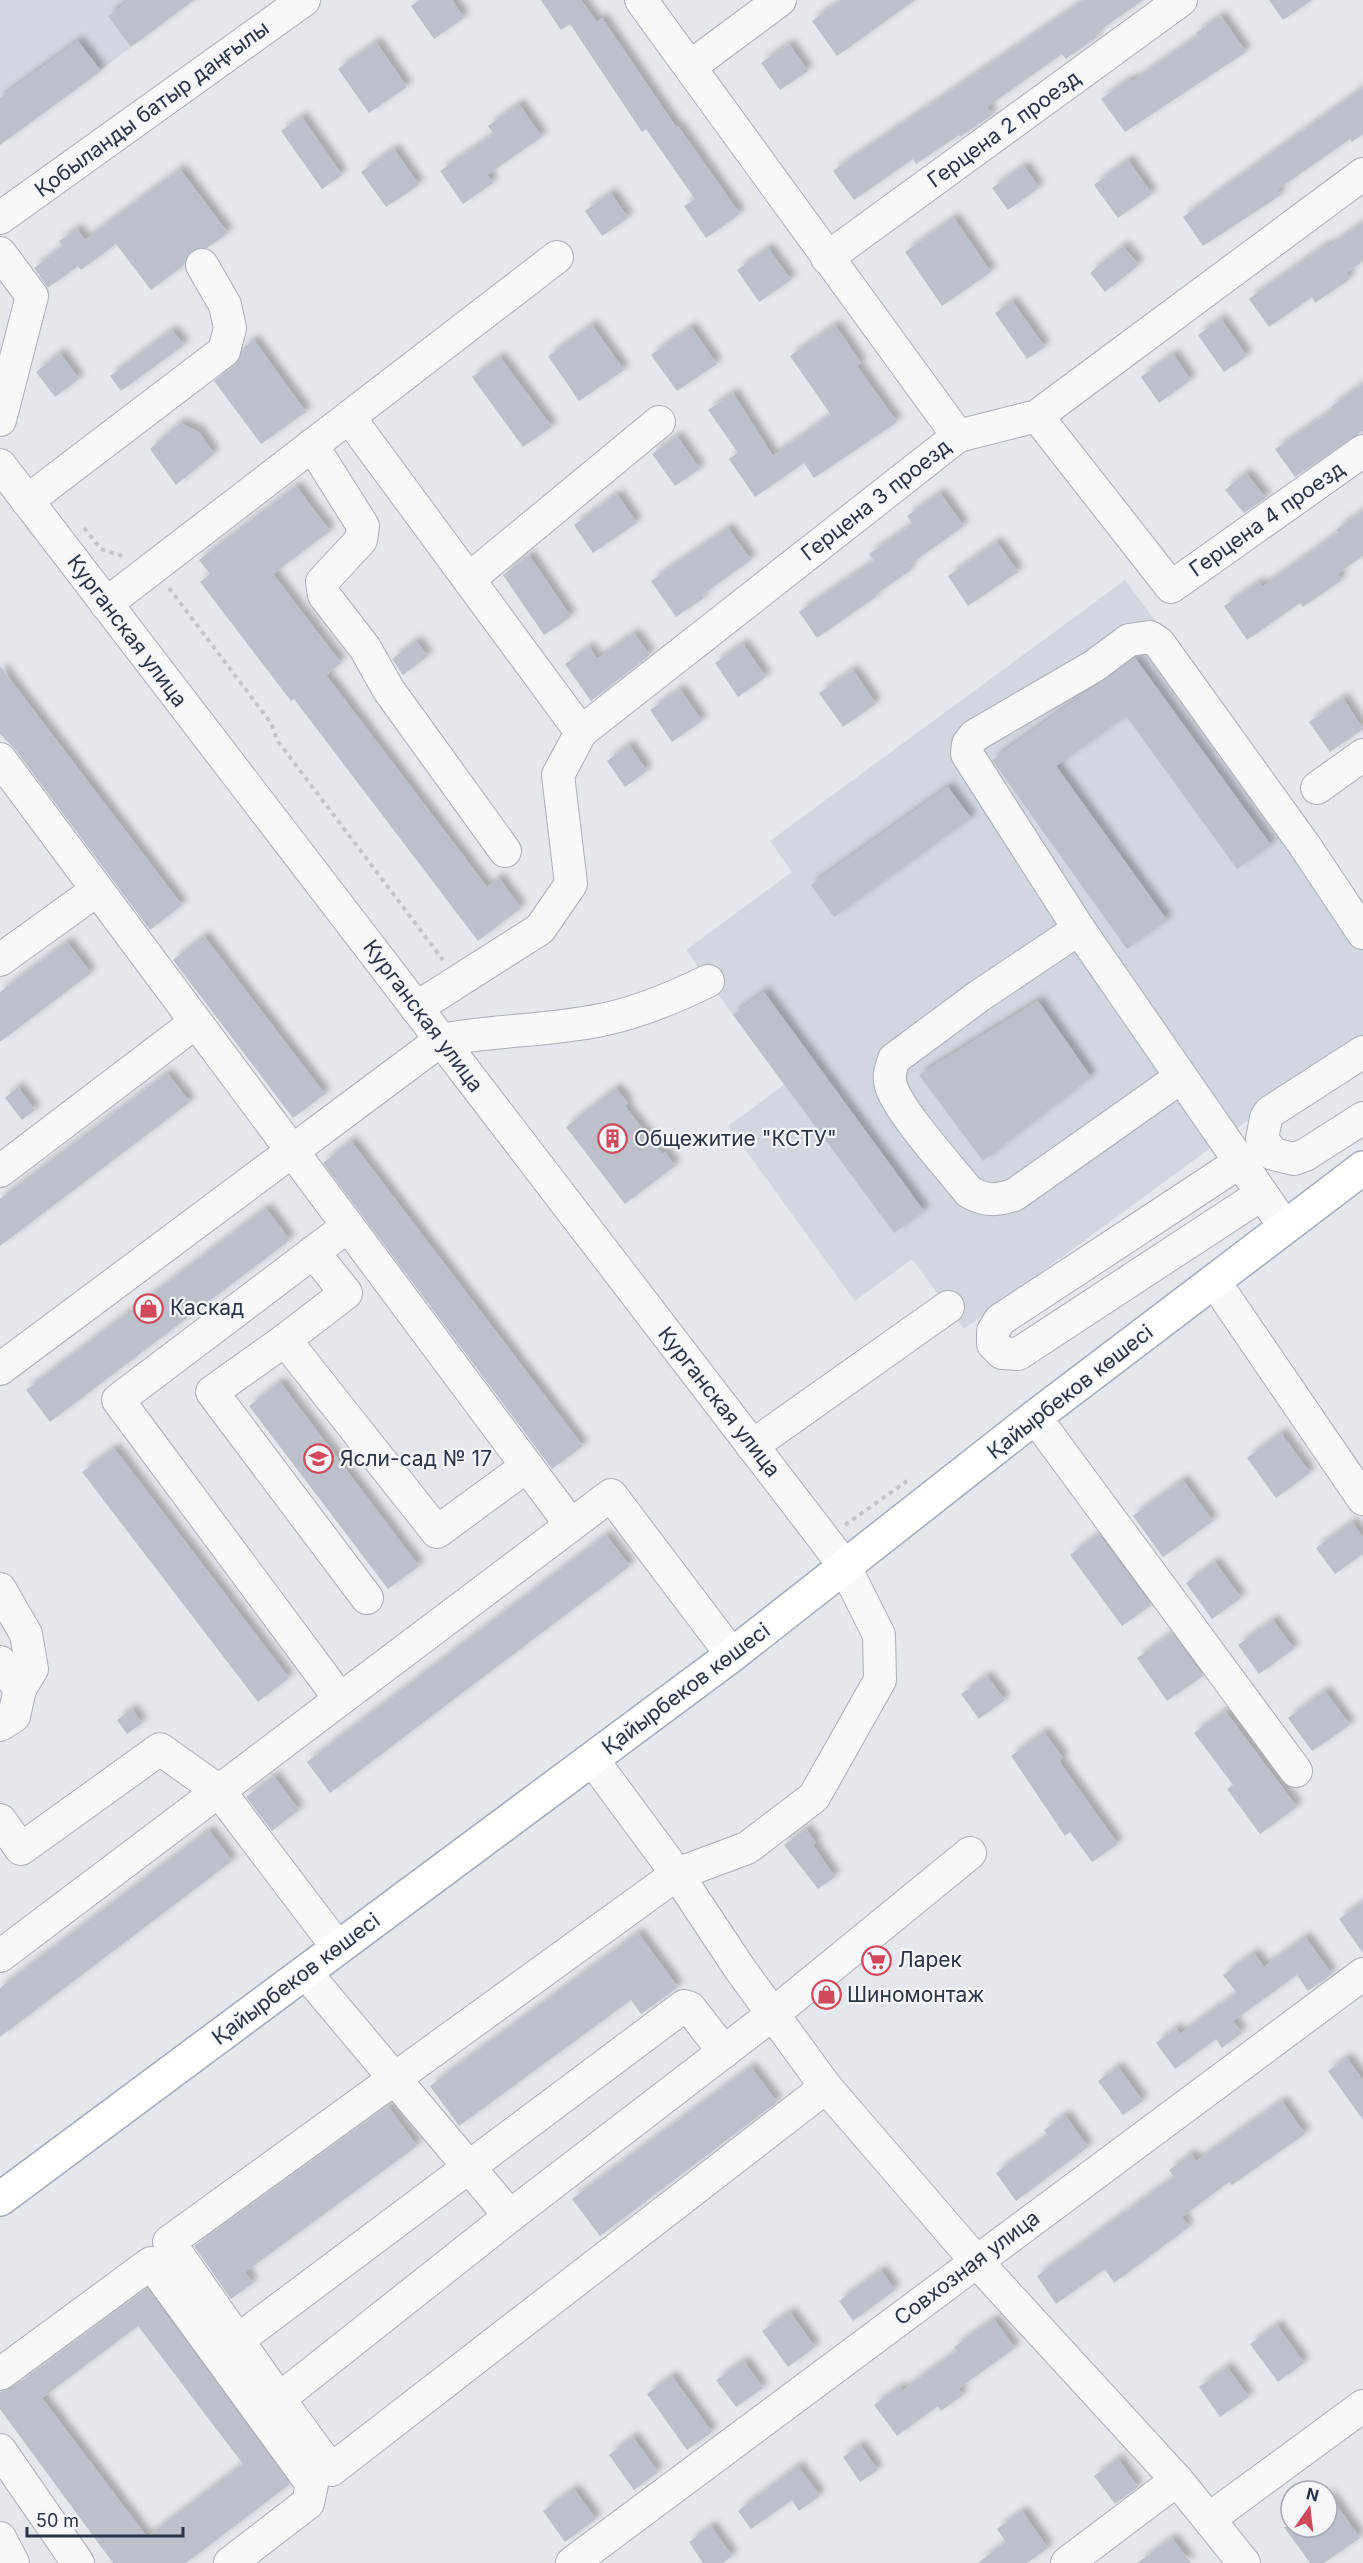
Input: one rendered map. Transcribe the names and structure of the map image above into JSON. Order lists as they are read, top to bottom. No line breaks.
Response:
{"streets":{"main road":["Қайырбеков көшесі"],"street":["Қобыланды батыр даңғылы","Герцена 2 проезд","Герцена 3 проезд","Герцена 4 проезд","Курганская улица","Совхозная улица"]},"crossings":[["Герцена 3 проезд","Герцена 4 проезд"],["Курганская улица","Қайырбеков көшесі"]],"places":{"building":["Общежитие \"КСТУ\""],"shop":["Каскад","Шиномонтаж"],"school or university":["Ясли-сад № 17"],"supermarket":["Ларек"]},"scale_bar":"50 m","north":"top"}
